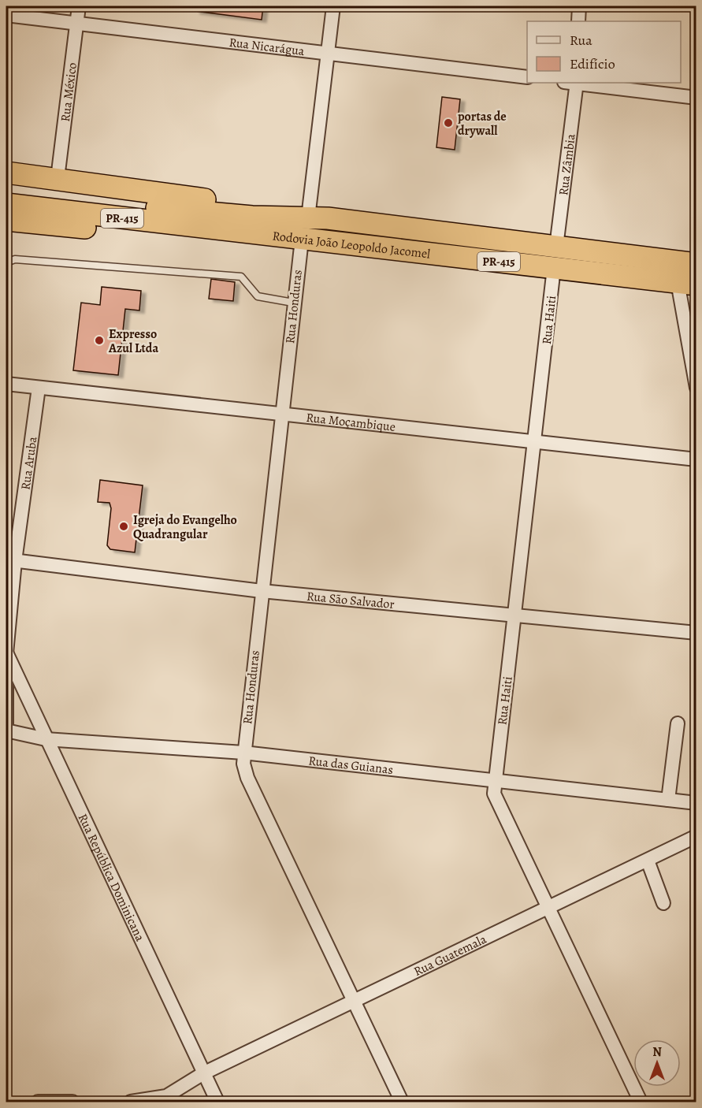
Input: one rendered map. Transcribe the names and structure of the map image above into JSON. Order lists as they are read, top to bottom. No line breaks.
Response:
{"streets":{"highway":["PR-415","Rodovia João Leopoldo Jacomel"],"street":["Rua Nicarágua","Rua México","Rua Zâmbia","Rua Honduras","Rua Haiti","Rua Moçambique","Rua Aruba","Rua São Salvador","Rua das Guianas","Rua República Dominicana","Rua Guatemala"]},"crossings":[["Rua Nicarágua","Rua México"],["Rua Zâmbia","Rodovia João Leopoldo Jacomel"],["Rodovia João Leopoldo Jacomel","Rua Honduras"],["Rodovia João Leopoldo Jacomel","Rua Haiti"],["Rua Honduras","Rua Moçambique"],["Rua Honduras","Rua São Salvador"],["Rua Honduras","Rua das Guianas"],["Rua Honduras","Rua Guatemala"],["Rua Haiti","Rua Moçambique"],["Rua Haiti","Rua São Salvador"],["Rua Haiti","Rua das Guianas"],["Rua Haiti","Rua Guatemala"],["Rua Moçambique","Rua Aruba"],["Rua Aruba","Rua São Salvador"],["Rua Aruba","Rua das Guianas"],["Rua Aruba","Rua República Dominicana"],["Rua das Guianas","Rua República Dominicana"],["Rua República Dominicana","Rua Guatemala"]],"places":["portas de drywall","Expresso Azul Ltda","Igreja do Evangelho Quadrangular"],"legend":["Rua","Edifício"],"north":"top"}
